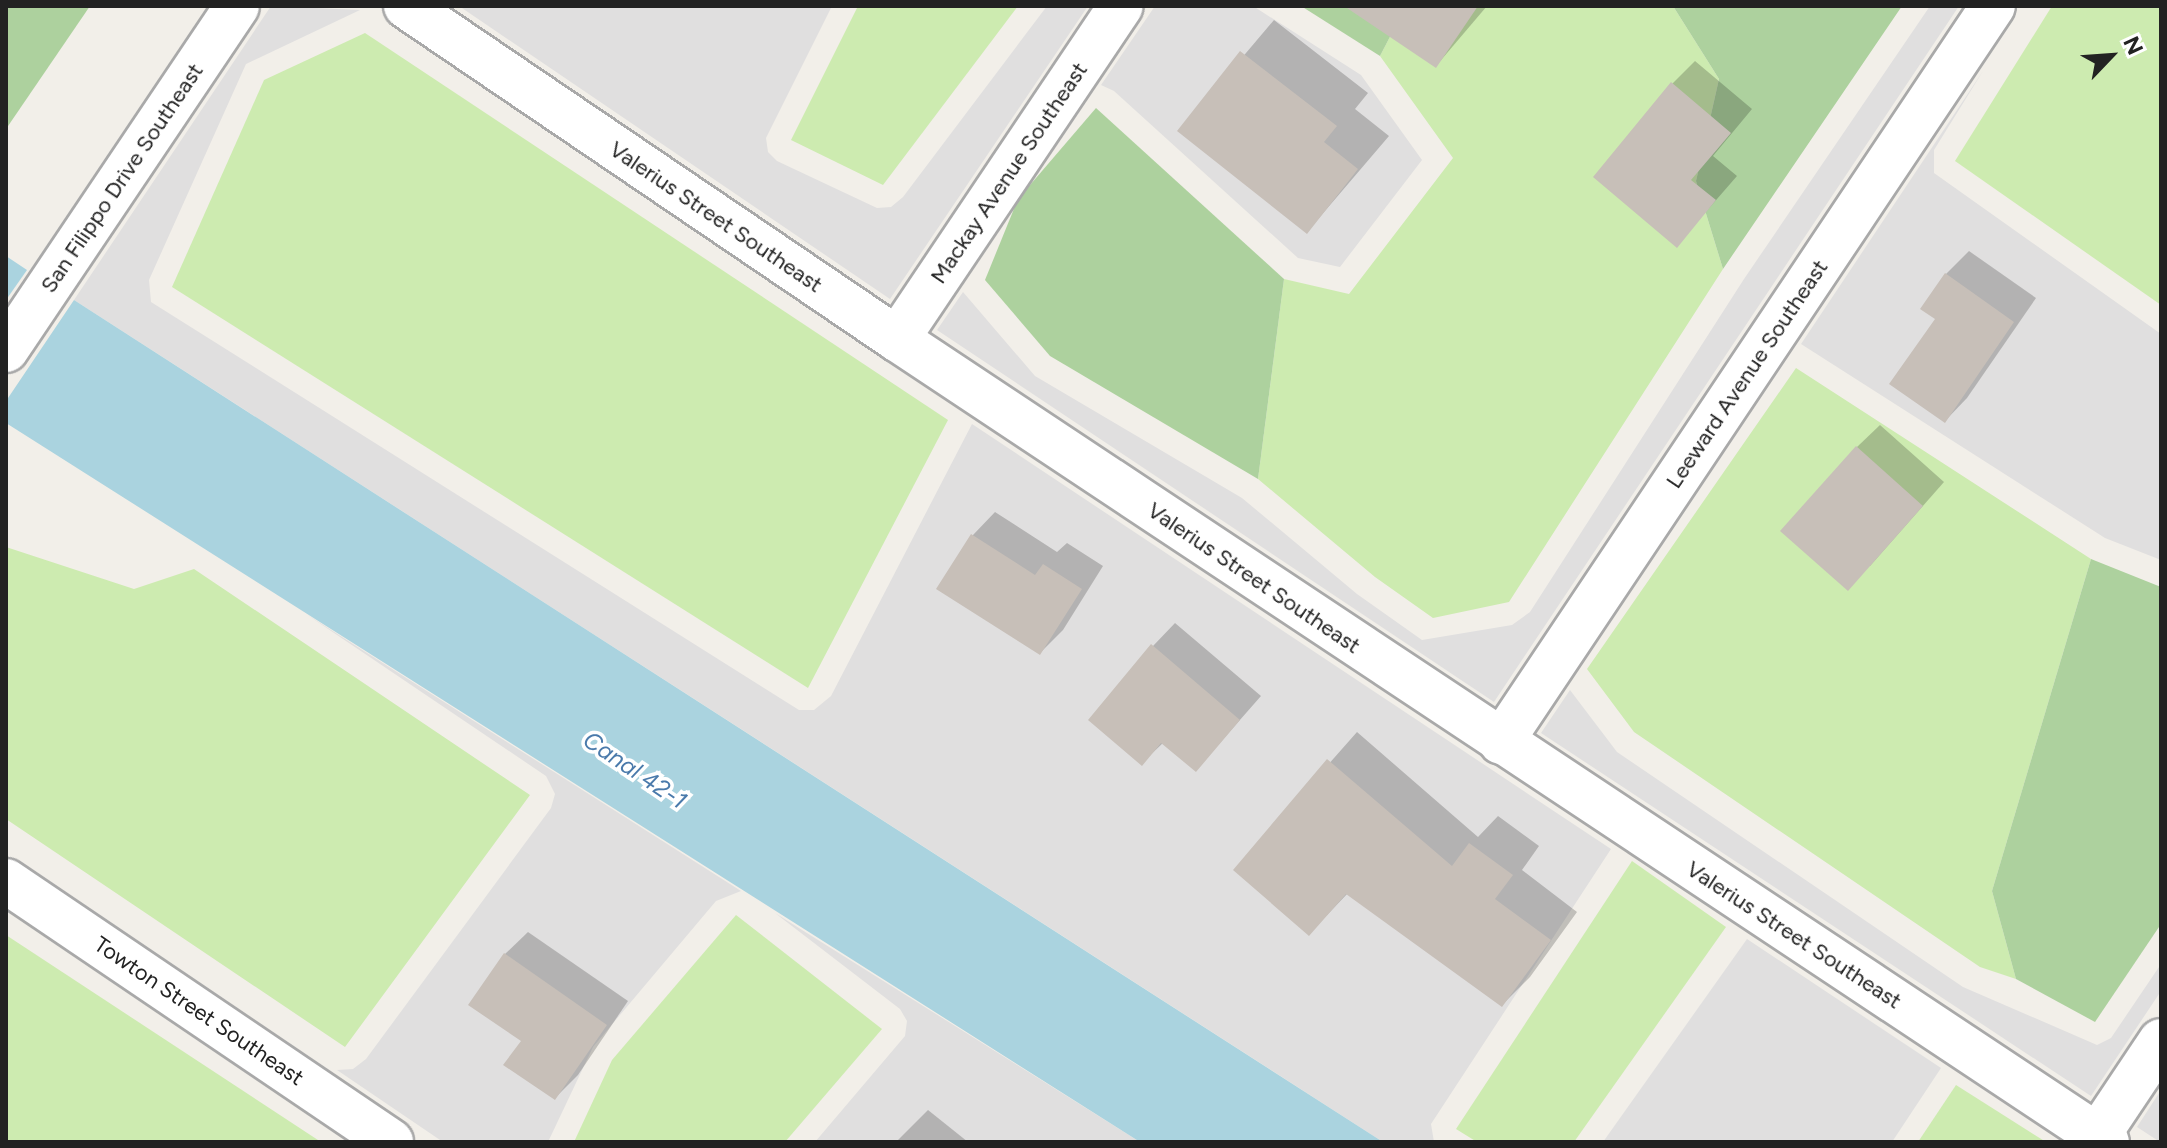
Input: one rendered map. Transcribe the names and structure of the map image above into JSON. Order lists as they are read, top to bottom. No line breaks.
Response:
{"streets":{"street":["Mackay Avenue Southeast","San Filippo Drive Southeast","Valerius Street Southeast","Leeward Avenue Southeast","Towton Street Southeast"]},"crossings":[["Mackay Avenue Southeast","Valerius Street Southeast"],["Valerius Street Southeast","Leeward Avenue Southeast"]],"water":["Canal 42-1"],"north":"top right"}
